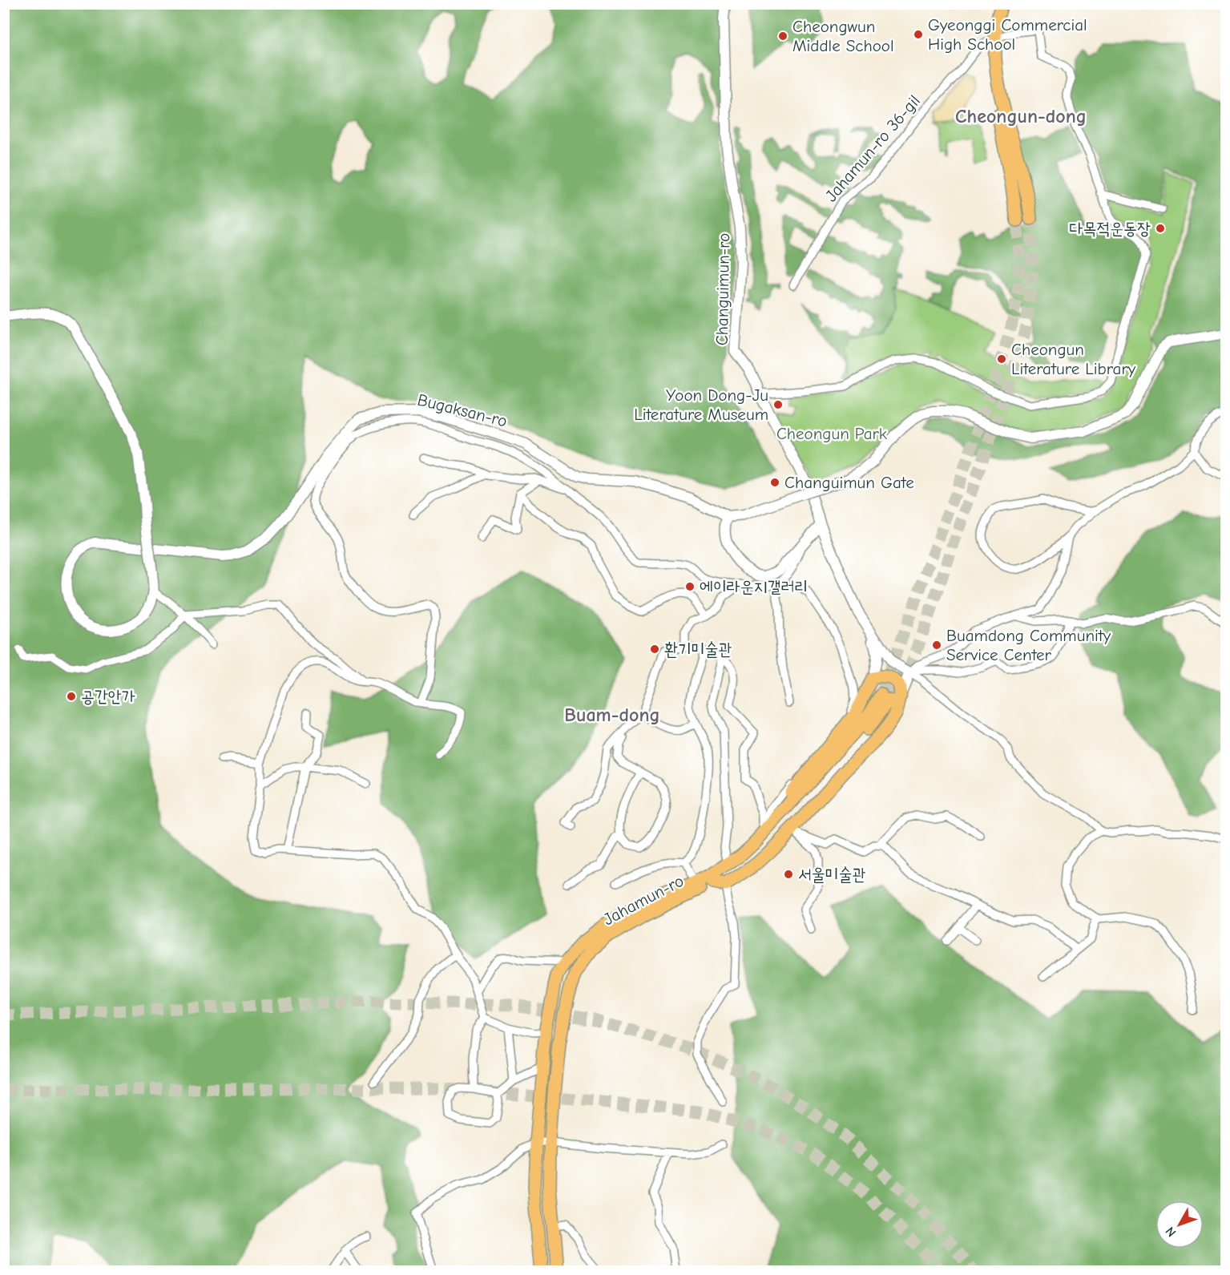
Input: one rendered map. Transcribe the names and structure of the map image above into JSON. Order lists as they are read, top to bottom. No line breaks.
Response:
{"streets":{"main road":["Jahamun-ro"],"street":["Jahamun-ro 36-gil","Changuimun-ro","Bugaksan-ro"]},"districts":["Cheongun-dong","Buam-dong"],"parks":["Cheongun Park"],"places":["Gyeonggi Commercial High School","Cheongwun Middle School","다목적운동장","Cheongun Literature Library","Yoon Dong-Ju Literature Museum","Changuimun Gate","에이라운지갤러리","Buamdong Community Service Center","환기미술관","공간안가","서울미술관"],"north":"bottom left"}
